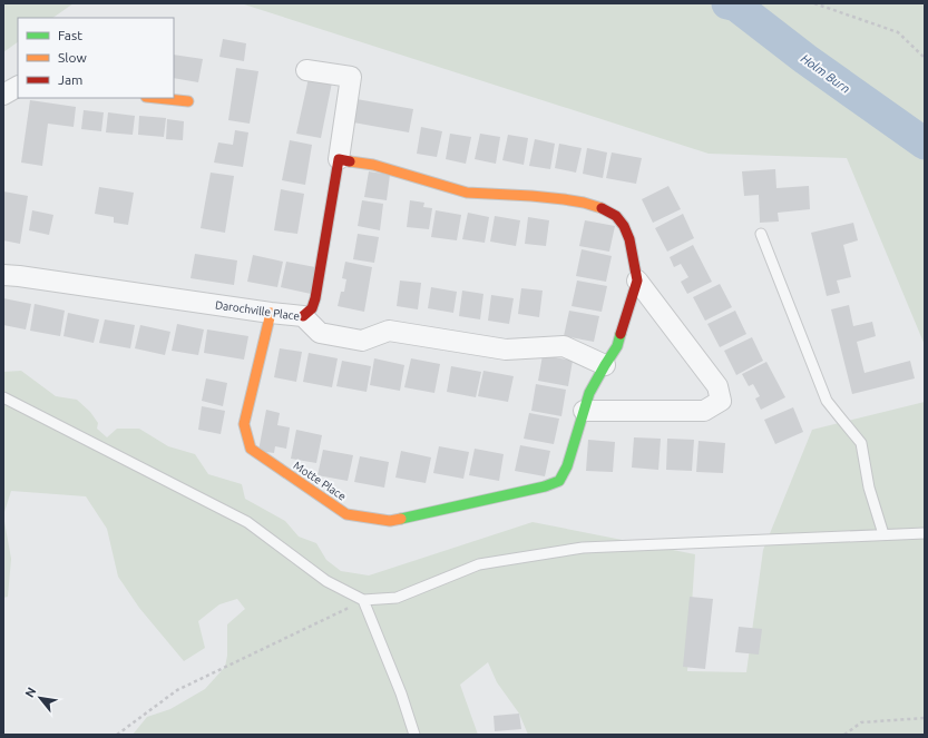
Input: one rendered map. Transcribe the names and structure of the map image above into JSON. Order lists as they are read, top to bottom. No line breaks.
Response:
{"streets":{"street":["Darochville Place","Motte Place"]},"crossings":[["Darochville Place","Motte Place"]],"water":["Holm Burn"],"legend":["Fast","Slow","Jam"],"north":"top left"}
